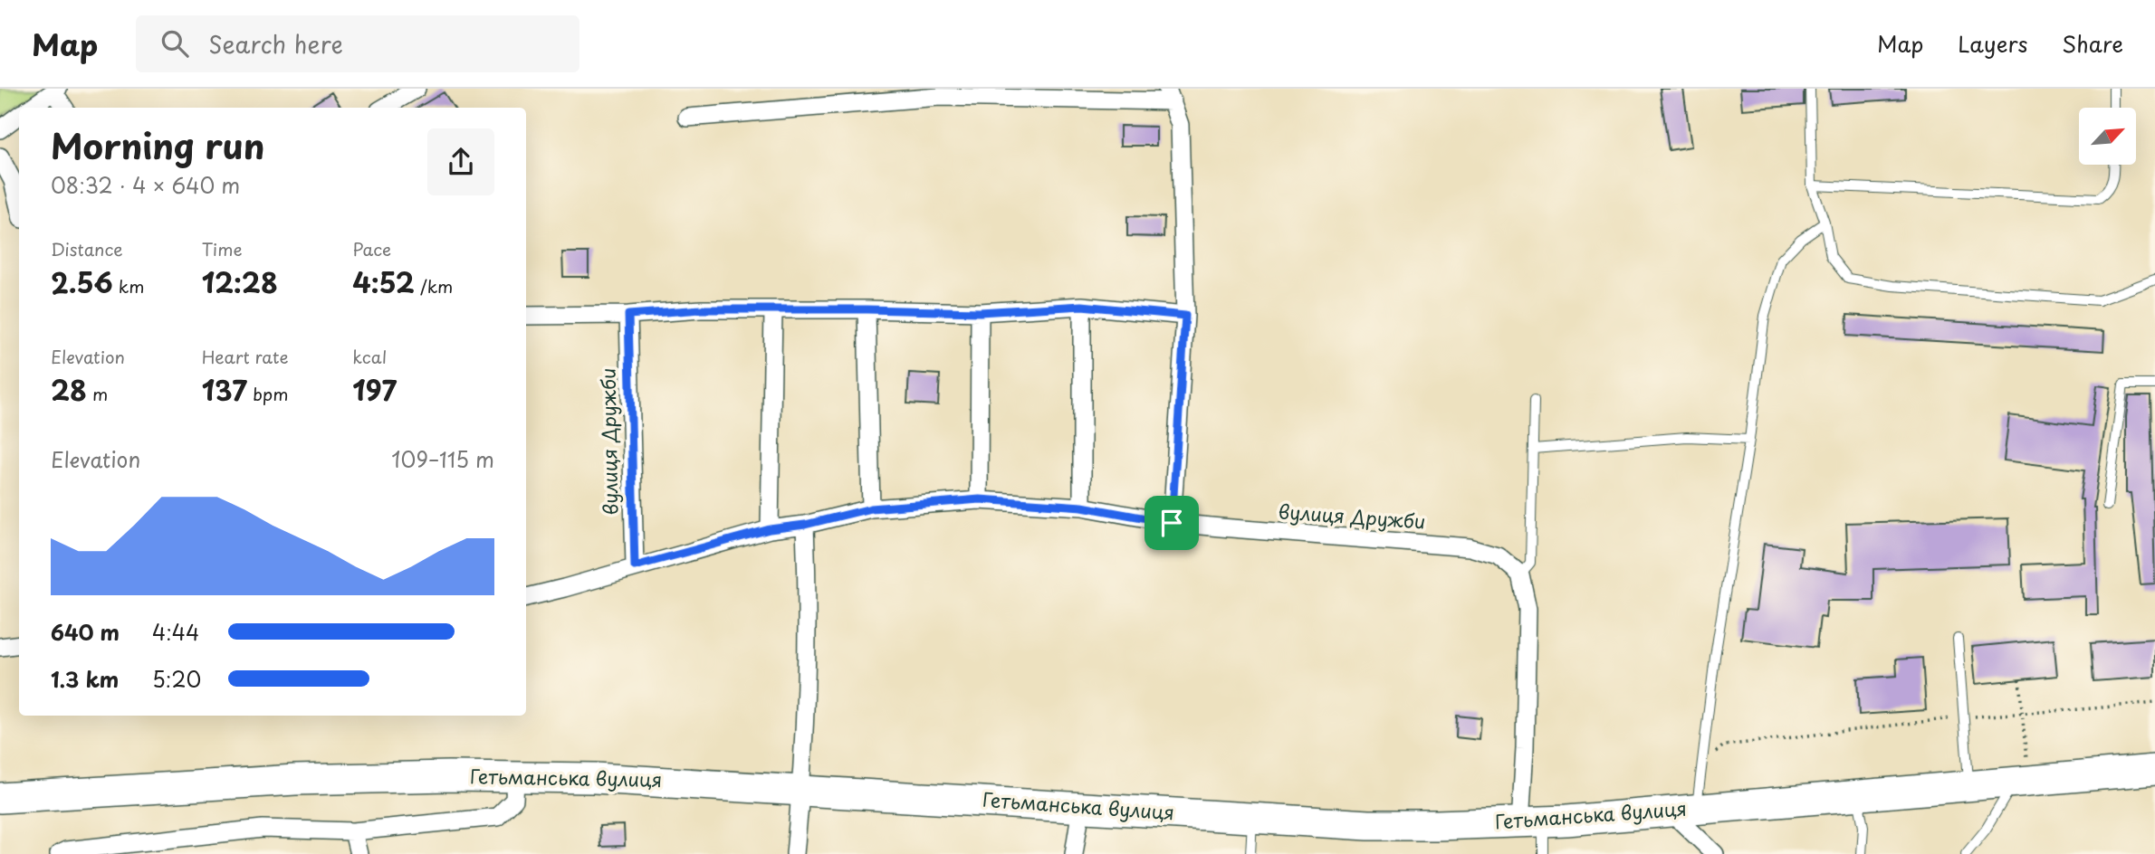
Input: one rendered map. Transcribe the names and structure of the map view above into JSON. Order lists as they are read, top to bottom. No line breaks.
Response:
{"streets":{"highway":["Гетьманська вулиця"],"street":["вулиця Дружби"]},"north":"top right","page":{"header":"Map","search":"Search here","nav":["Map","Layers","Share"],"heading":["Morning run","08:32 · 4 × 640 m"],"stats":[["Distance","2.56 km"],["Time","12:28"],["Pace","4:52 /km"],["Elevation","28 m"],["Heart rate","137 bpm"],["kcal","197"]],"chart":["Elevation","109–115 m"],"list":[{"name":"640 m","note":"4:44"},{"name":"1.3 km","note":"5:20"}]}}
